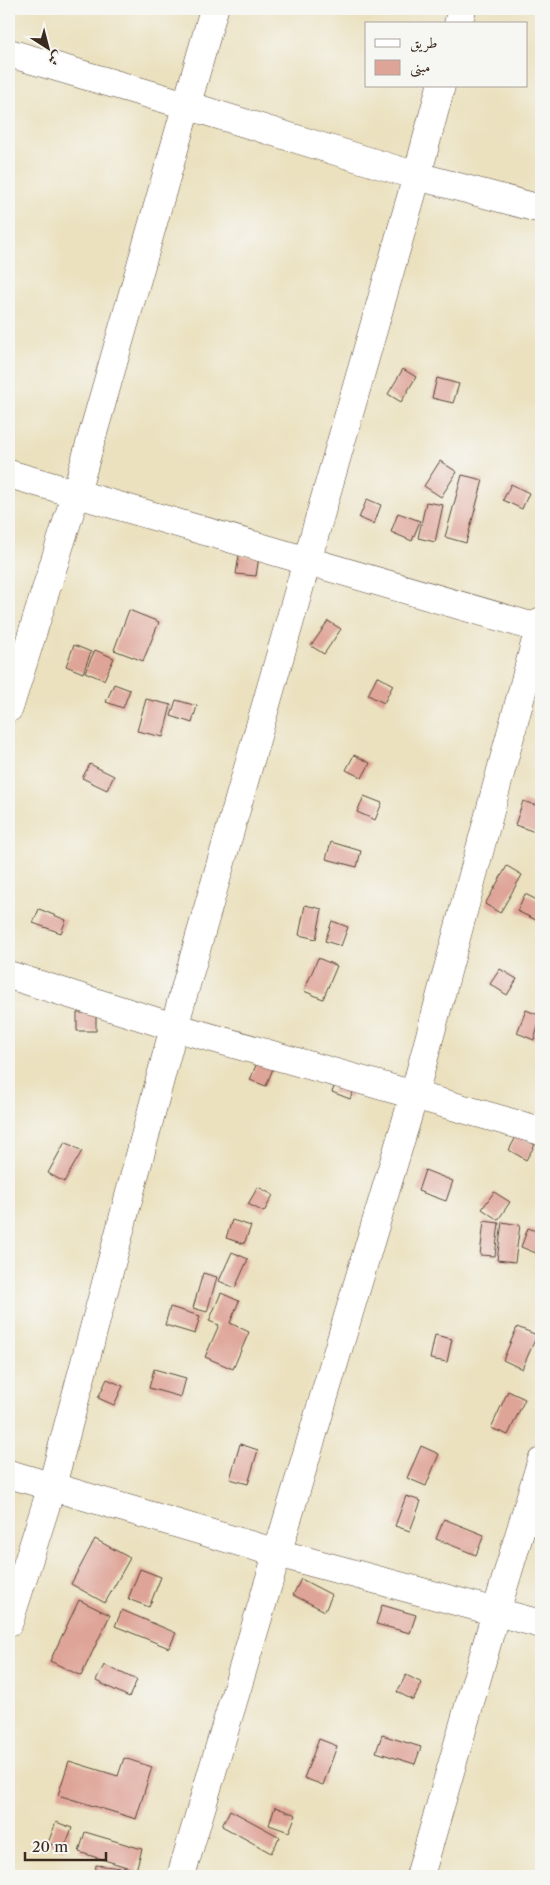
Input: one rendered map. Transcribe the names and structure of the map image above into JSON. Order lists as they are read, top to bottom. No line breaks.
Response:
{"legend":["طريق","مبنى"],"scale_bar":"20 m","north":"bottom right"}
